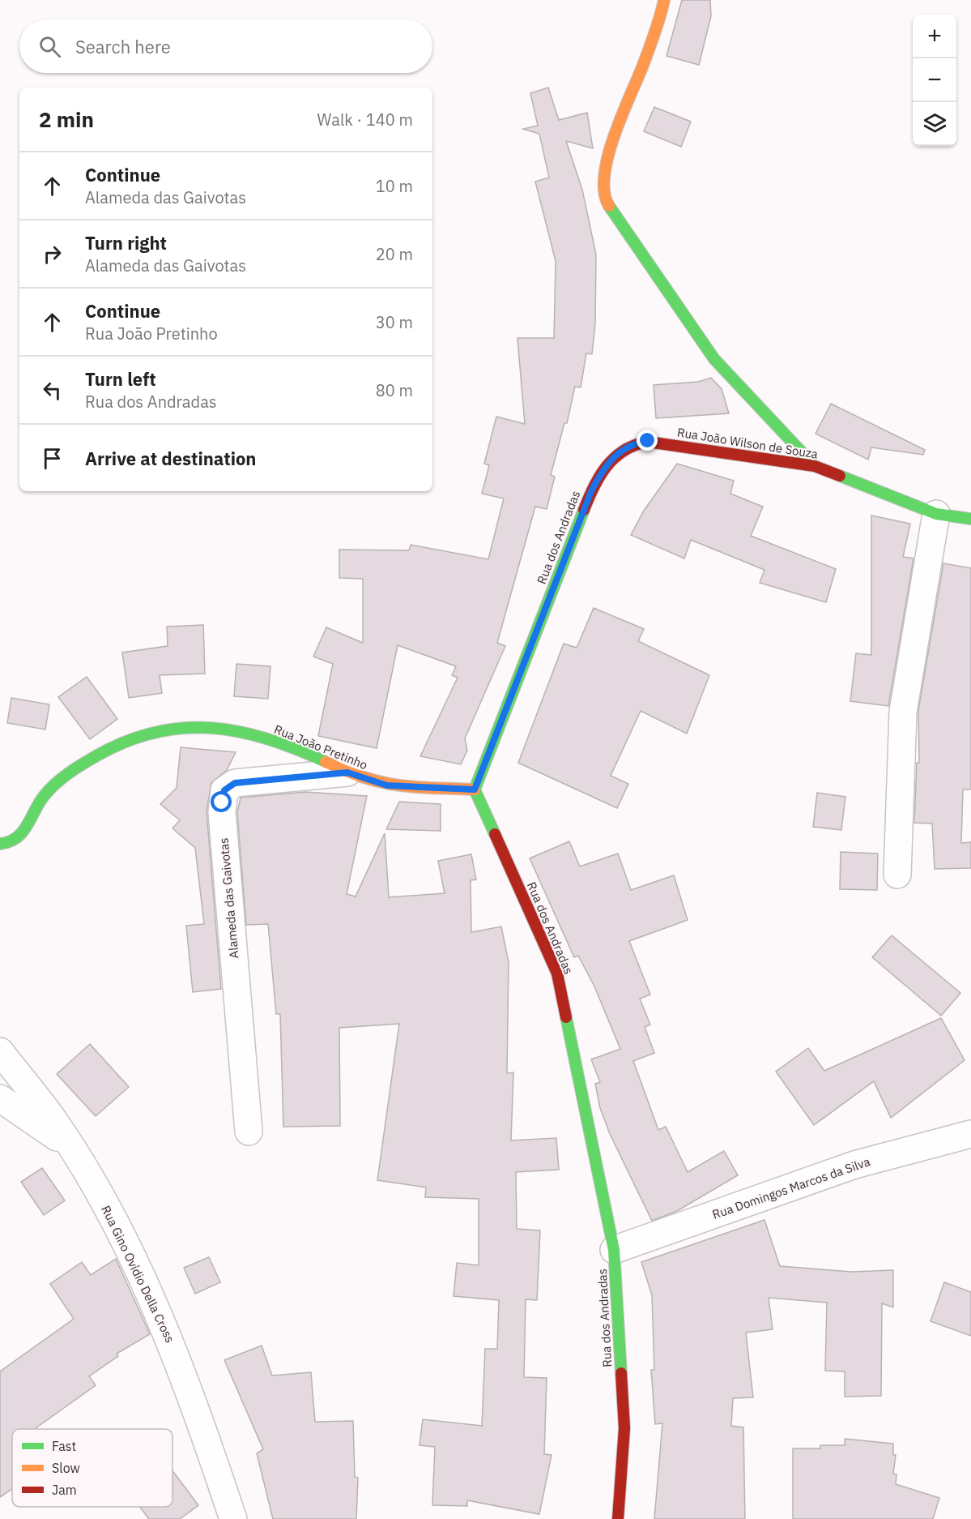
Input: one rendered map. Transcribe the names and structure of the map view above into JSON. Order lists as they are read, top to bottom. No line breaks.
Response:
{"streets":{"street":["Rua João Wilson de Souza","Rua dos Andradas","Rua João Pretinho","Alameda das Gaivotas","Rua Domingos Marcos da Silva","Rua Gino Ovídio Della Cross"]},"crossings":[["Rua João Wilson de Souza","Rua dos Andradas"],["Rua dos Andradas","Rua João Pretinho"],["Rua dos Andradas","Rua Domingos Marcos da Silva"],["Rua João Pretinho","Alameda das Gaivotas"]],"legend":["Fast","Slow","Jam"],"page":{"map_buttons":["+","−"],"search":"Search here","heading":["2 min","Walk · 140 m"],"list":[["Continue","Alameda das Gaivotas","10 m"],["Turn right","Alameda das Gaivotas","20 m"],["Continue","Rua João Pretinho","30 m"],["Turn left","Rua dos Andradas","80 m"],"Arrive at destination"]}}
